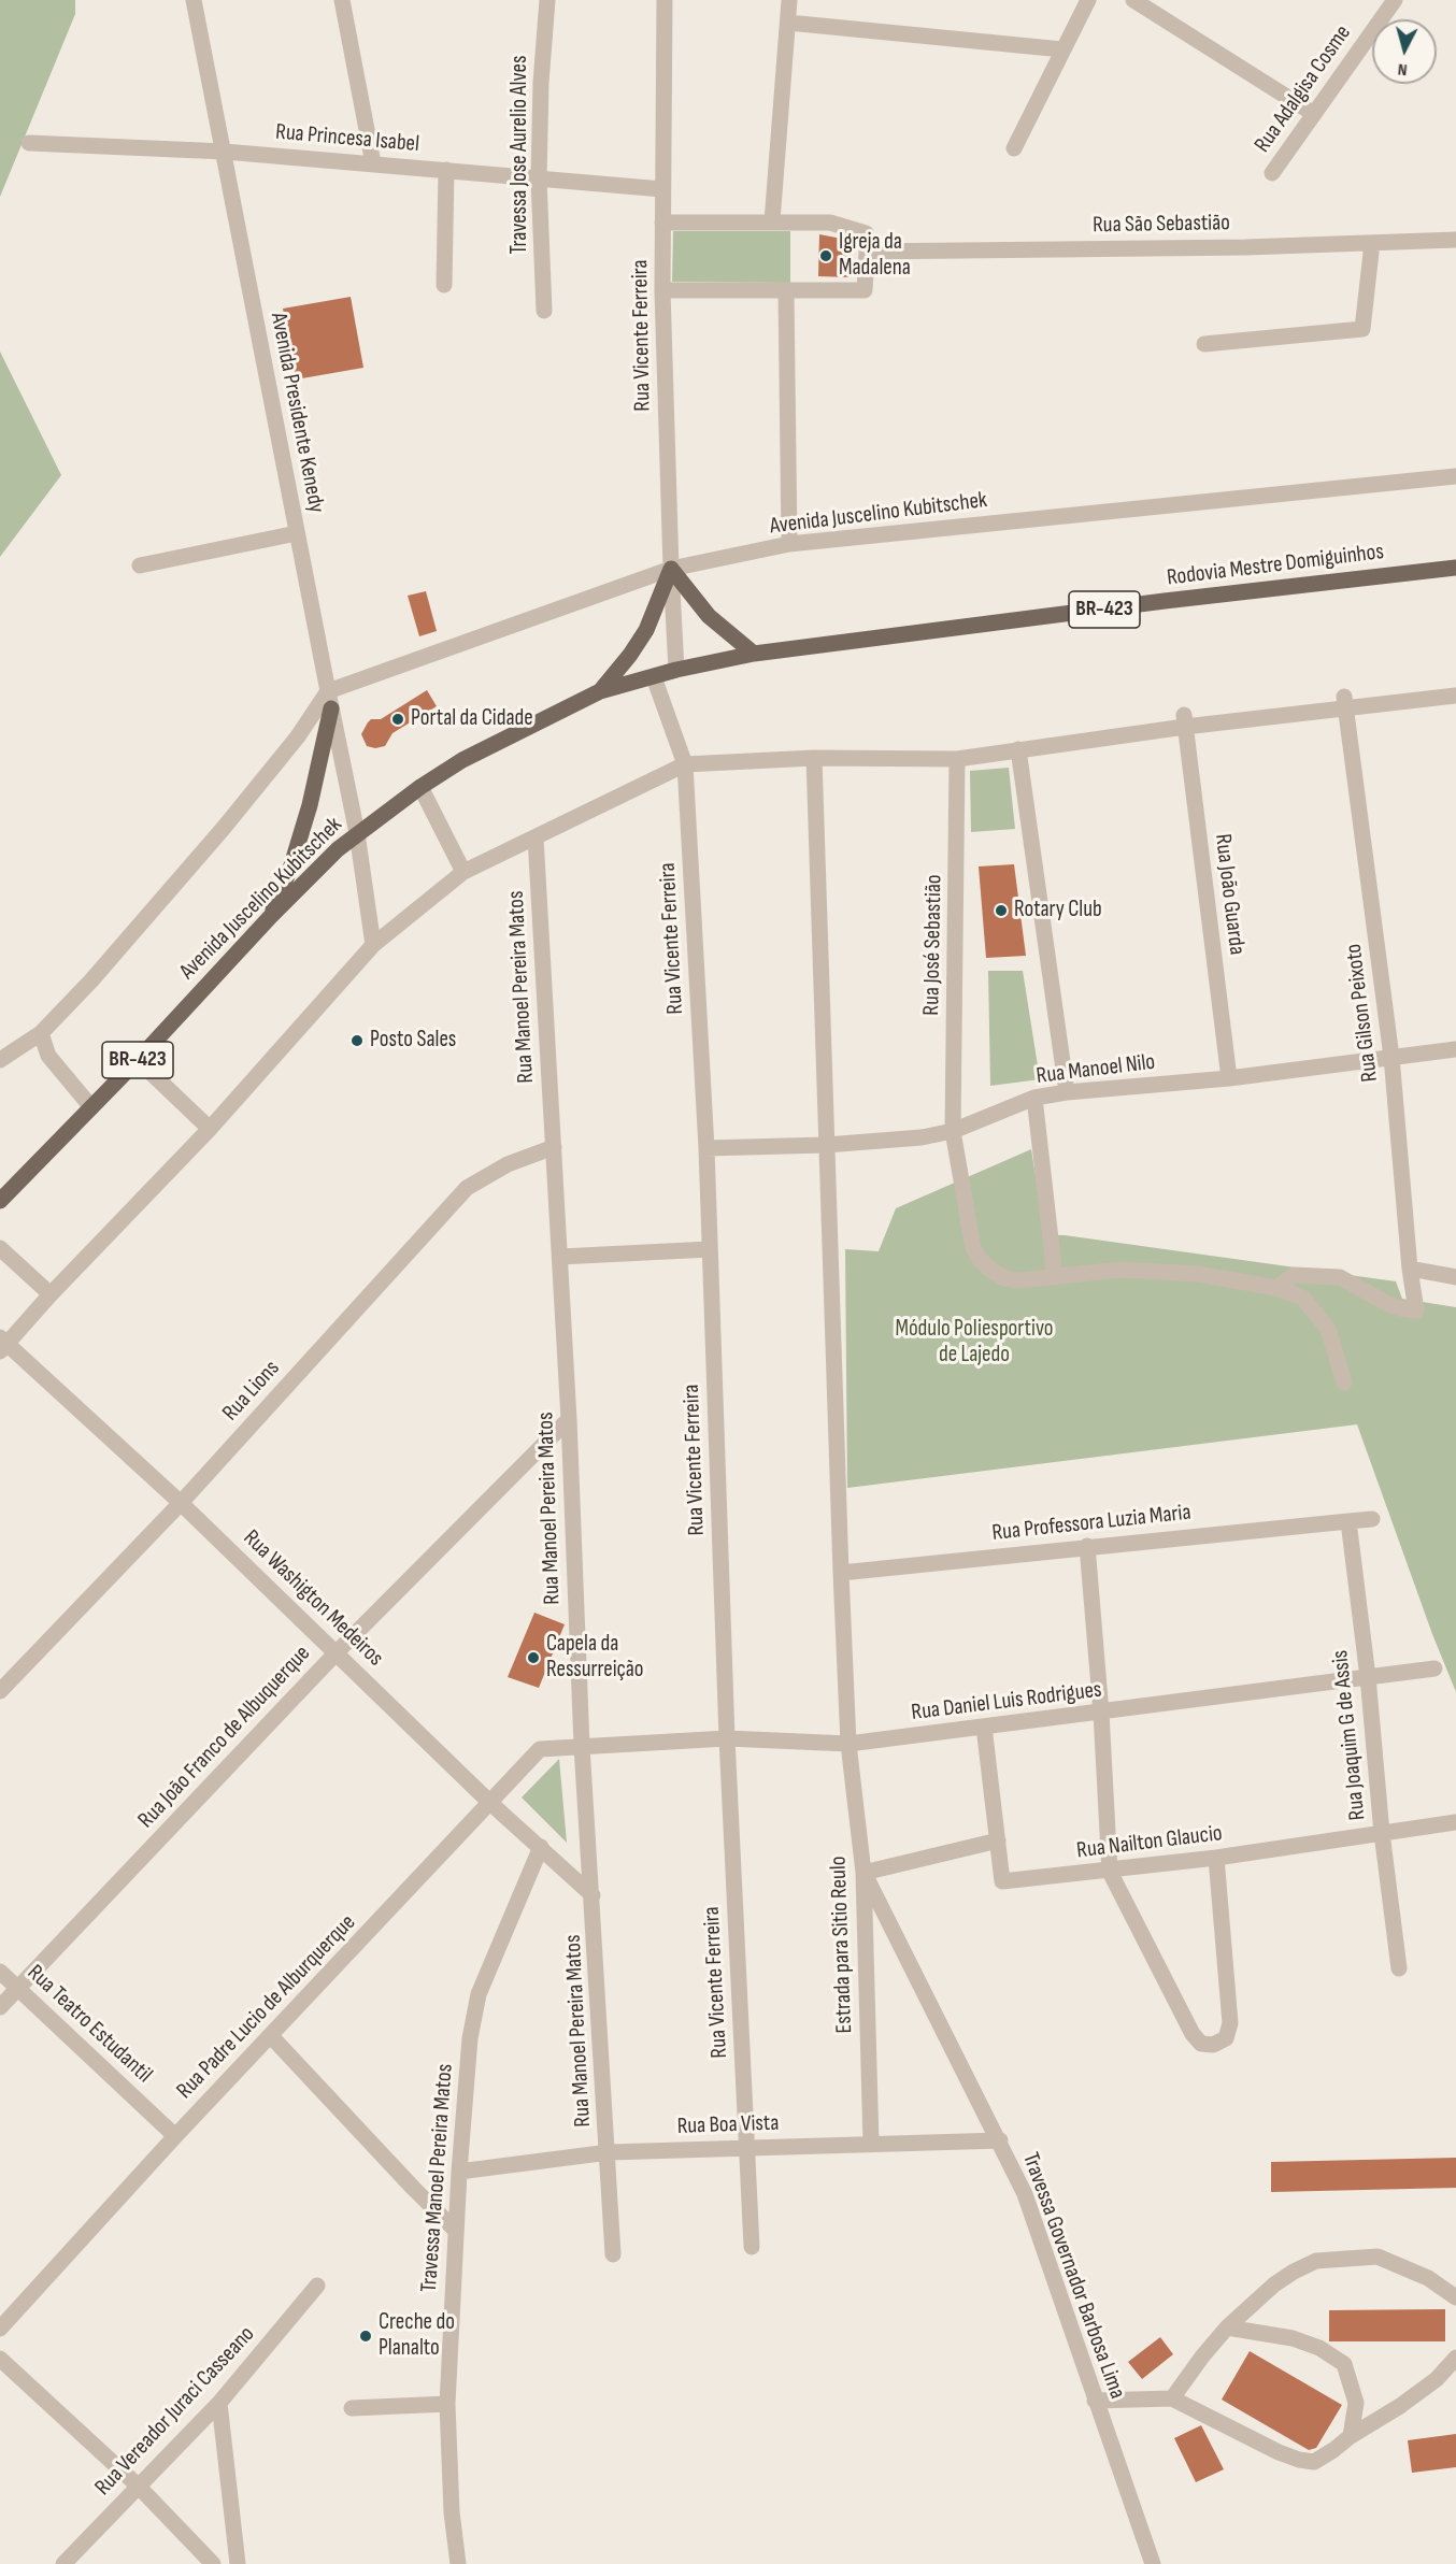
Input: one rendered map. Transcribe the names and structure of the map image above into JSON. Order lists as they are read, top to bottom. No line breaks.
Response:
{"streets":{"main road":["Avenida Juscelino Kubitschek","Rodovia Mestre Domiguinhos","BR-423"],"street":["Rua Adalgisa Cosme","Rua Princesa Isabel","Travessa Jose Aurelio Alves","Rua São Sebastião","Rua Vicente Ferreira","Avenida Presidente Kenedy","Rua João Guarda","Rua José Sebastião","Rua Manoel Pereira Matos","Rua Gilson Peixoto","Rua Manoel Nilo","Rua Lions","Rua Professora Luzia Maria","Rua Washigton Medeiros","Rua Daniel Luis Rodrigues","Rua Joaquim G de Assis","Rua João Franco de Albuquerque","Rua Nailton Glaucio","Estrada para Sitio Reulo","Rua Padre Lucio de Alburquerque","Rua Teatro Estudantil","Rua Boa Vista","Travessa Manoel Pereira Matos","Travessa Governador Barbosa Lima","Rua Vereador Juraci Casseano"]},"crossings":[["Rua Princesa Isabel","Travessa Jose Aurelio Alves"],["Rua Princesa Isabel","Rua Vicente Ferreira"],["Rua Princesa Isabel","Avenida Presidente Kenedy"],["Rua Vicente Ferreira","Avenida Juscelino Kubitschek"],["Rua Vicente Ferreira","Rua Manoel Nilo"],["Rua Vicente Ferreira","Rua Daniel Luis Rodrigues"],["Rua Vicente Ferreira","Rua Boa Vista"],["Avenida Presidente Kenedy","Avenida Juscelino Kubitschek"],["Avenida Juscelino Kubitschek","Rodovia Mestre Domiguinhos"],["Rua João Guarda","Rua Manoel Nilo"],["Rua José Sebastião","Rua Gilson Peixoto"],["Rua José Sebastião","Rua Manoel Nilo"],["Rua Manoel Pereira Matos","Rua Lions"],["Rua Manoel Pereira Matos","Rua Washigton Medeiros"],["Rua Manoel Pereira Matos","Rua Daniel Luis Rodrigues"],["Rua Manoel Pereira Matos","Rua João Franco de Albuquerque"],["Rua Manoel Pereira Matos","Rua Padre Lucio de Alburquerque"],["Rua Manoel Pereira Matos","Rua Boa Vista"],["Rua Gilson Peixoto","Rua Manoel Nilo"],["Rua Lions","Rua Washigton Medeiros"],["Rua Professora Luzia Maria","Rua Joaquim G de Assis"],["Rua Washigton Medeiros","Rua João Franco de Albuquerque"],["Rua Washigton Medeiros","Rua Padre Lucio de Alburquerque"],["Rua Washigton Medeiros","Travessa Manoel Pereira Matos"],["Rua Daniel Luis Rodrigues","Rua Joaquim G de Assis"],["Rua Daniel Luis Rodrigues","Rua Nailton Glaucio"],["Rua Daniel Luis Rodrigues","Estrada para Sitio Reulo"],["Rua Daniel Luis Rodrigues","Rua Padre Lucio de Alburquerque"],["Rua Joaquim G de Assis","Rua Nailton Glaucio"],["Rua João Franco de Albuquerque","Rua Teatro Estudantil"],["Estrada para Sitio Reulo","Rua Boa Vista"],["Estrada para Sitio Reulo","Travessa Governador Barbosa Lima"],["Rua Padre Lucio de Alburquerque","Rua Teatro Estudantil"],["Rua Boa Vista","Travessa Manoel Pereira Matos"],["Rua Boa Vista","Travessa Governador Barbosa Lima"]],"parks":["Módulo Poliesportivo de Lajedo"],"places":["Igreja da Madalena","Portal da Cidade","Rotary Club","Posto Sales","Capela da Ressurreição","Creche do Planalto"],"north":"bottom"}
